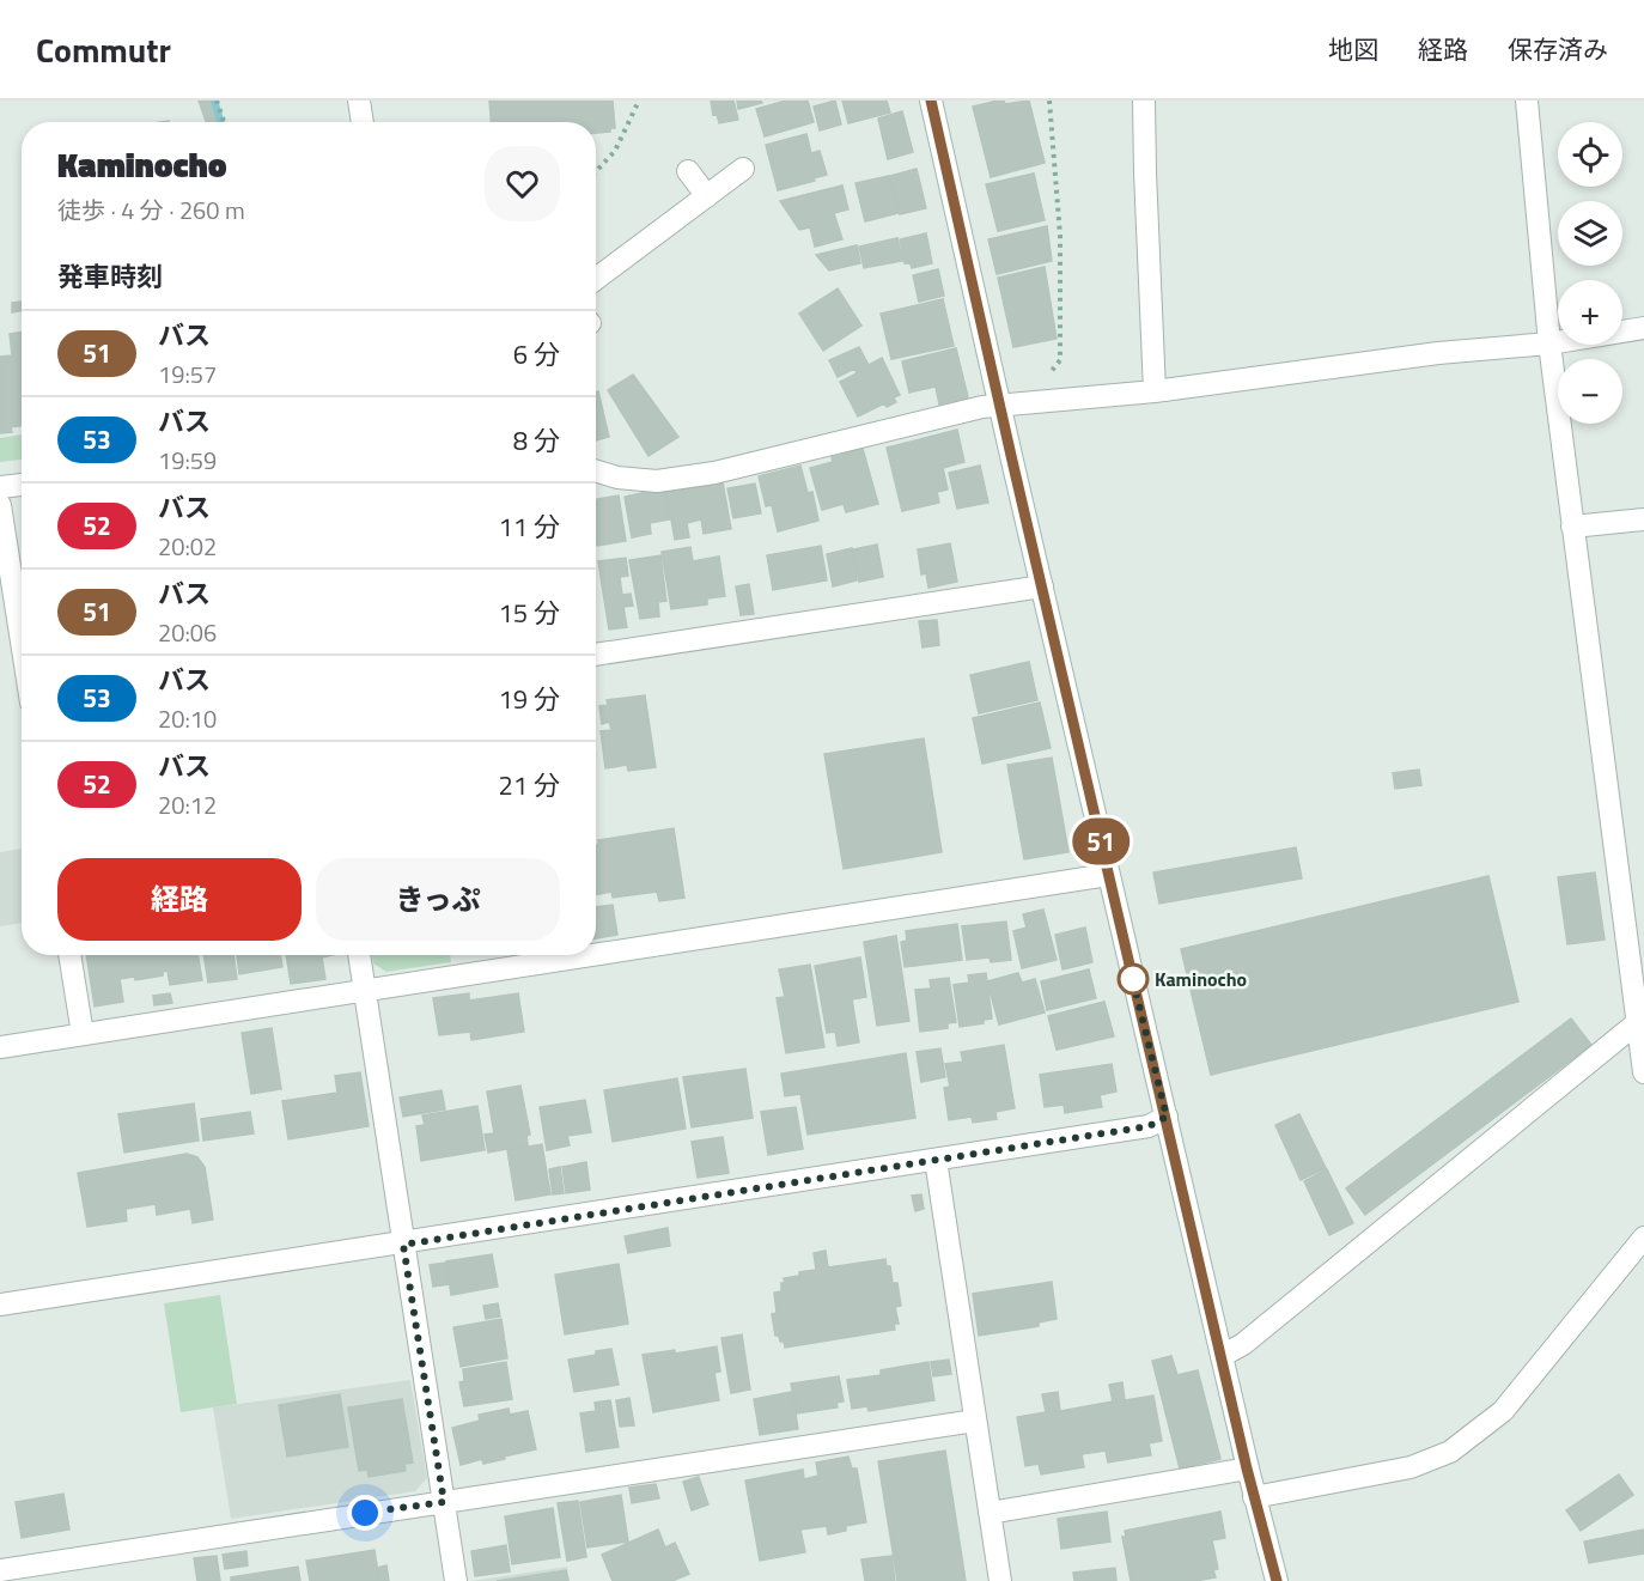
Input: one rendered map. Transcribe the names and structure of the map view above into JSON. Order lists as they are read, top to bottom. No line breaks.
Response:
{"places":["Kaminocho"],"lines":["bus line 51"],"page":{"header":"Commutr","nav":["地図","経路","保存済み"],"on_map":"51","map_buttons":["+","−"],"heading":[["Kaminocho","徒歩 · 4 分 · 260 m"],"発車時刻"],"list":[{"mark":"51","name":"バス","note":"19:57","value":"6 分"},{"mark":"53","name":"バス","note":"19:59","value":"8 分"},{"mark":"52","name":"バス","note":"20:02","value":"11 分"},{"mark":"51","name":"バス","note":"20:06","value":"15 分"},{"mark":"53","name":"バス","note":"20:10","value":"19 分"},{"mark":"52","name":"バス","note":"20:12","value":"21 分"}],"buttons":["経路","きっぷ"]}}
